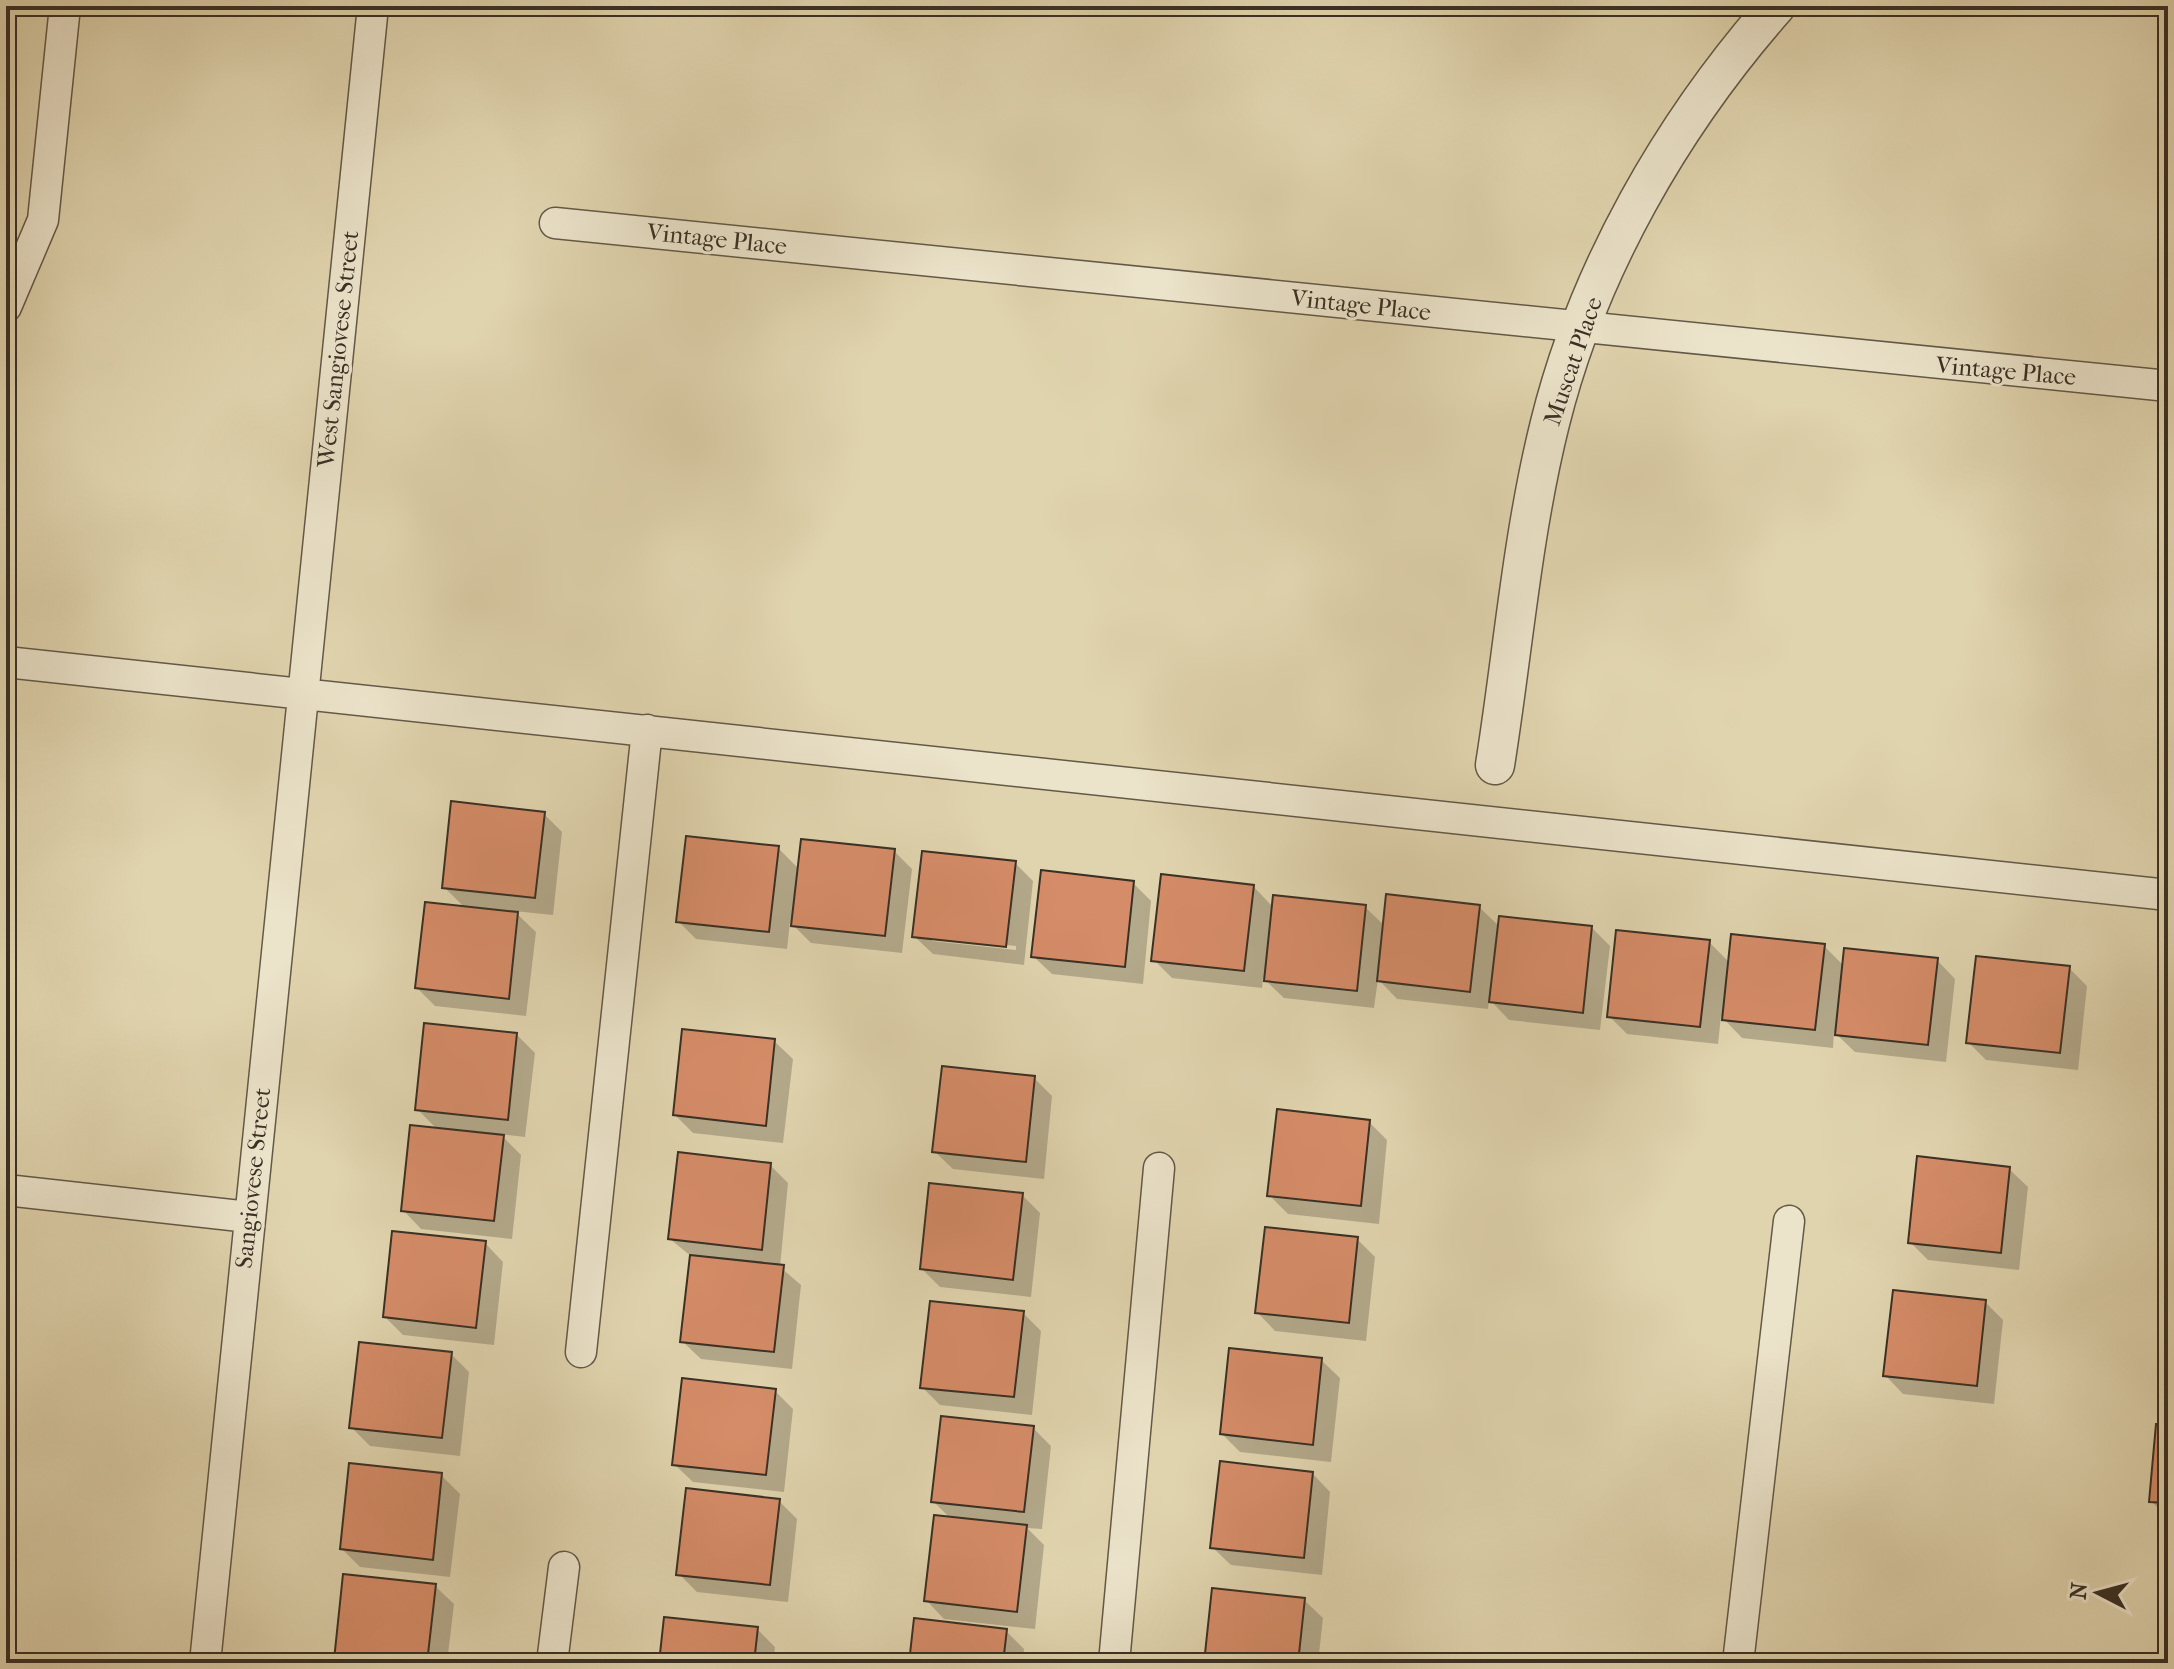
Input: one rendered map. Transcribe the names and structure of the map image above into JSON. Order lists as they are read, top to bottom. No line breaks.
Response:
{"streets":{"street":["Vintage Place","West Sangiovese Street","Muscat Place","Sangiovese Street"]},"crossings":[["Vintage Place","Muscat Place"],["West Sangiovese Street","Sangiovese Street"]],"north":"left"}
